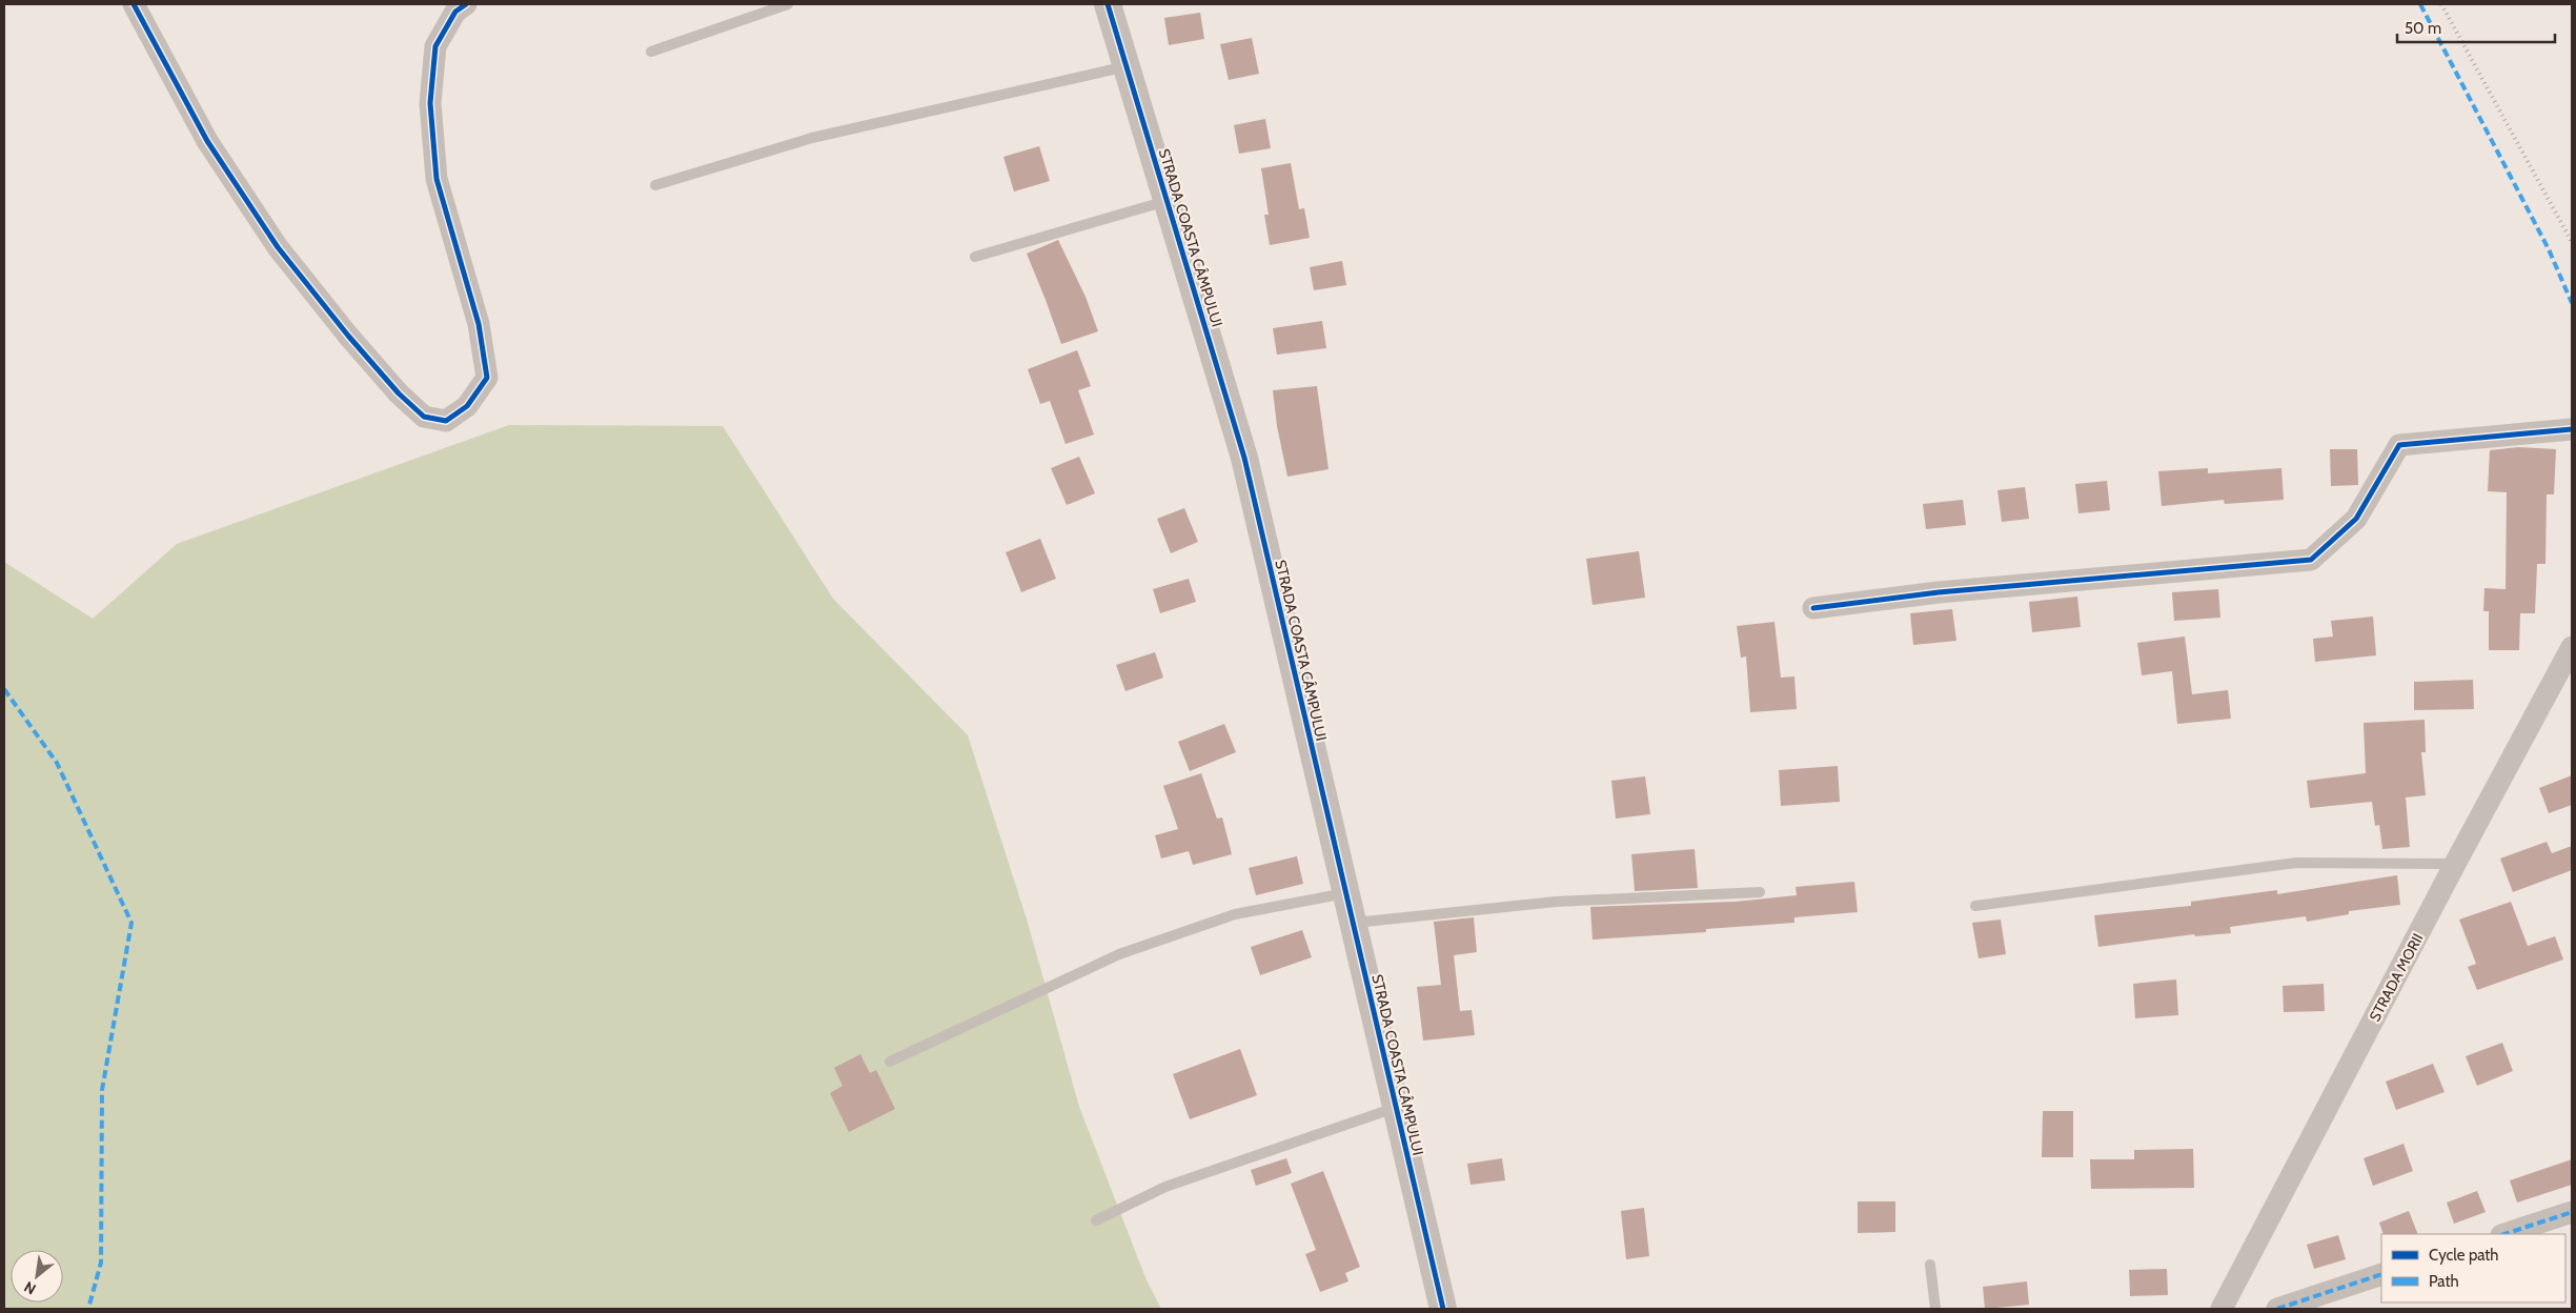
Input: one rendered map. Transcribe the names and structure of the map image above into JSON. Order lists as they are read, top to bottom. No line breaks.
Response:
{"streets":{"street":["STRADA COASTA CÂMPULUI","STRADA MORII"]},"legend":["Cycle path","Path"],"scale_bar":"50 m","north":"bottom left"}
